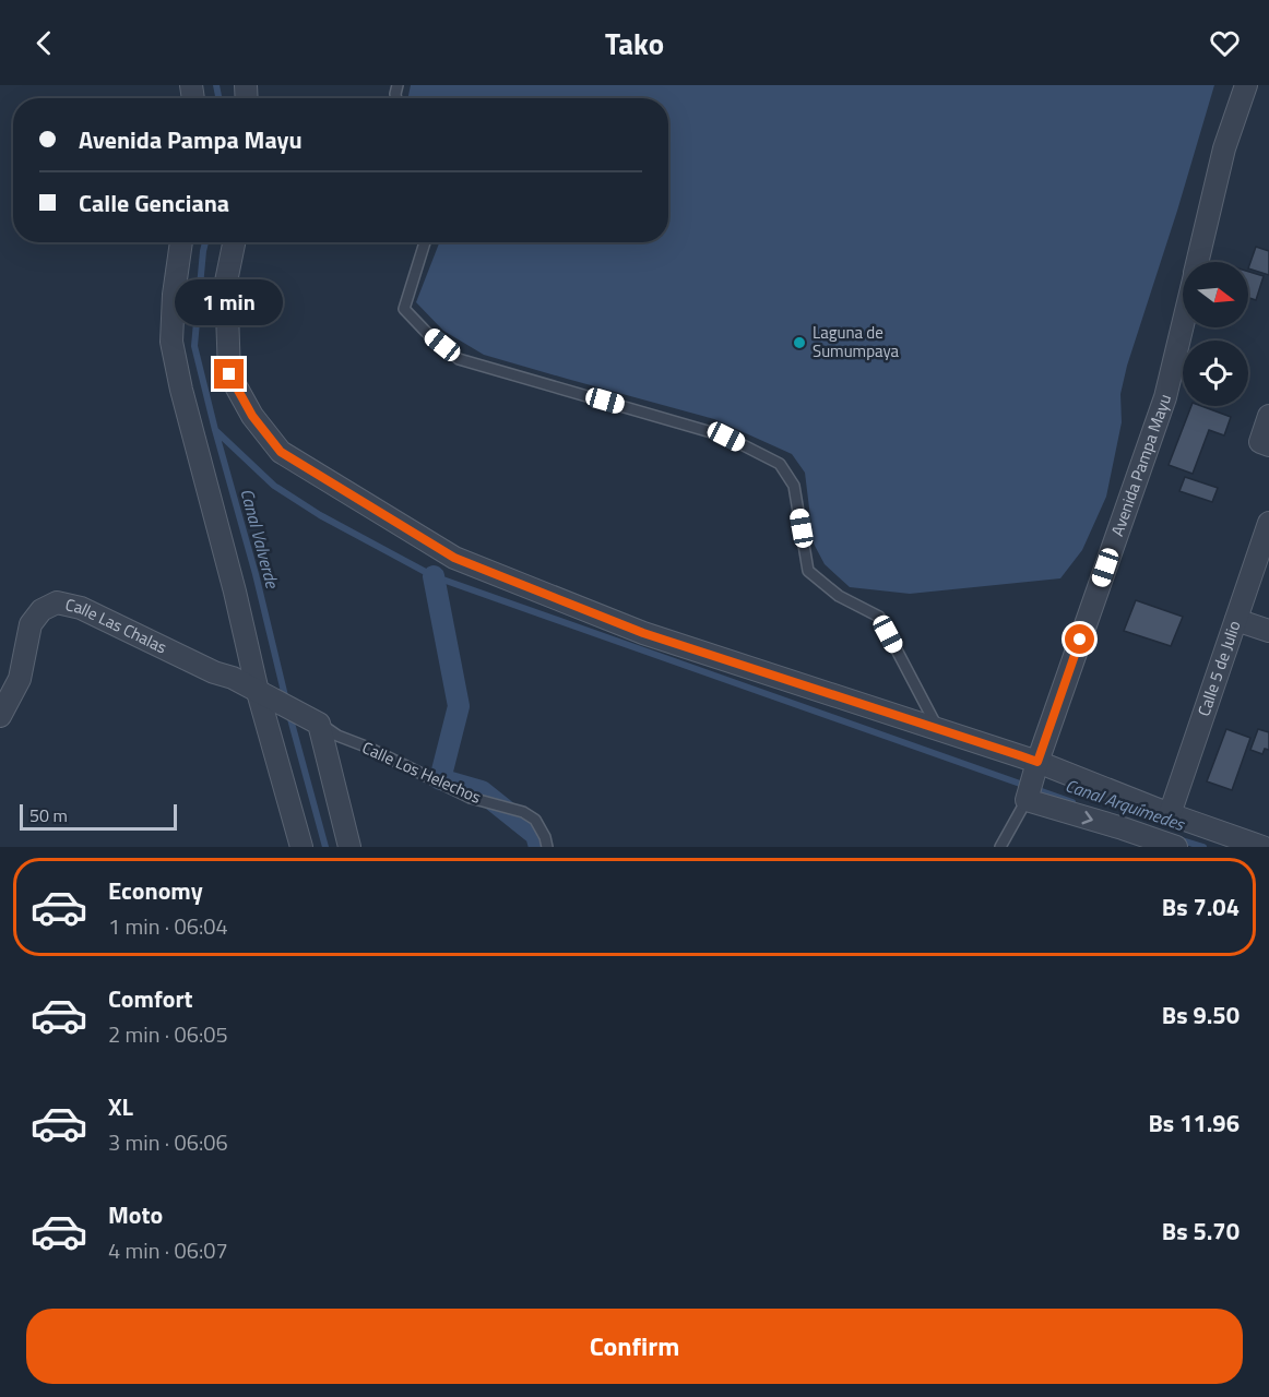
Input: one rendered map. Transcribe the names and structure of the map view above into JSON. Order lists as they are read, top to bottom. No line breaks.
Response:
{"streets":{"street":["Avenida Pampa Mayu","Calle Las Chalas","Calle 5 de Julio"],"lane":["Calle Los Helechos"]},"water":["Canal Valverde","Canal Arquímedes"],"places":["Laguna de Sumumpaya"],"scale_bar":"50 m","north":"right","page":{"header":"Tako","banner":["Avenida Pampa Mayu","Calle Genciana"],"bubble":"1 min","scale":"50 m","list":[{"name":"Economy","note":"1 min · 06:04","value":"Bs 7.04"},{"name":"Comfort","note":"2 min · 06:05","value":"Bs 9.50"},{"name":"XL","note":"3 min · 06:06","value":"Bs 11.96"},{"name":"Moto","note":"4 min · 06:07","value":"Bs 5.70"}],"buttons":"Confirm"}}
